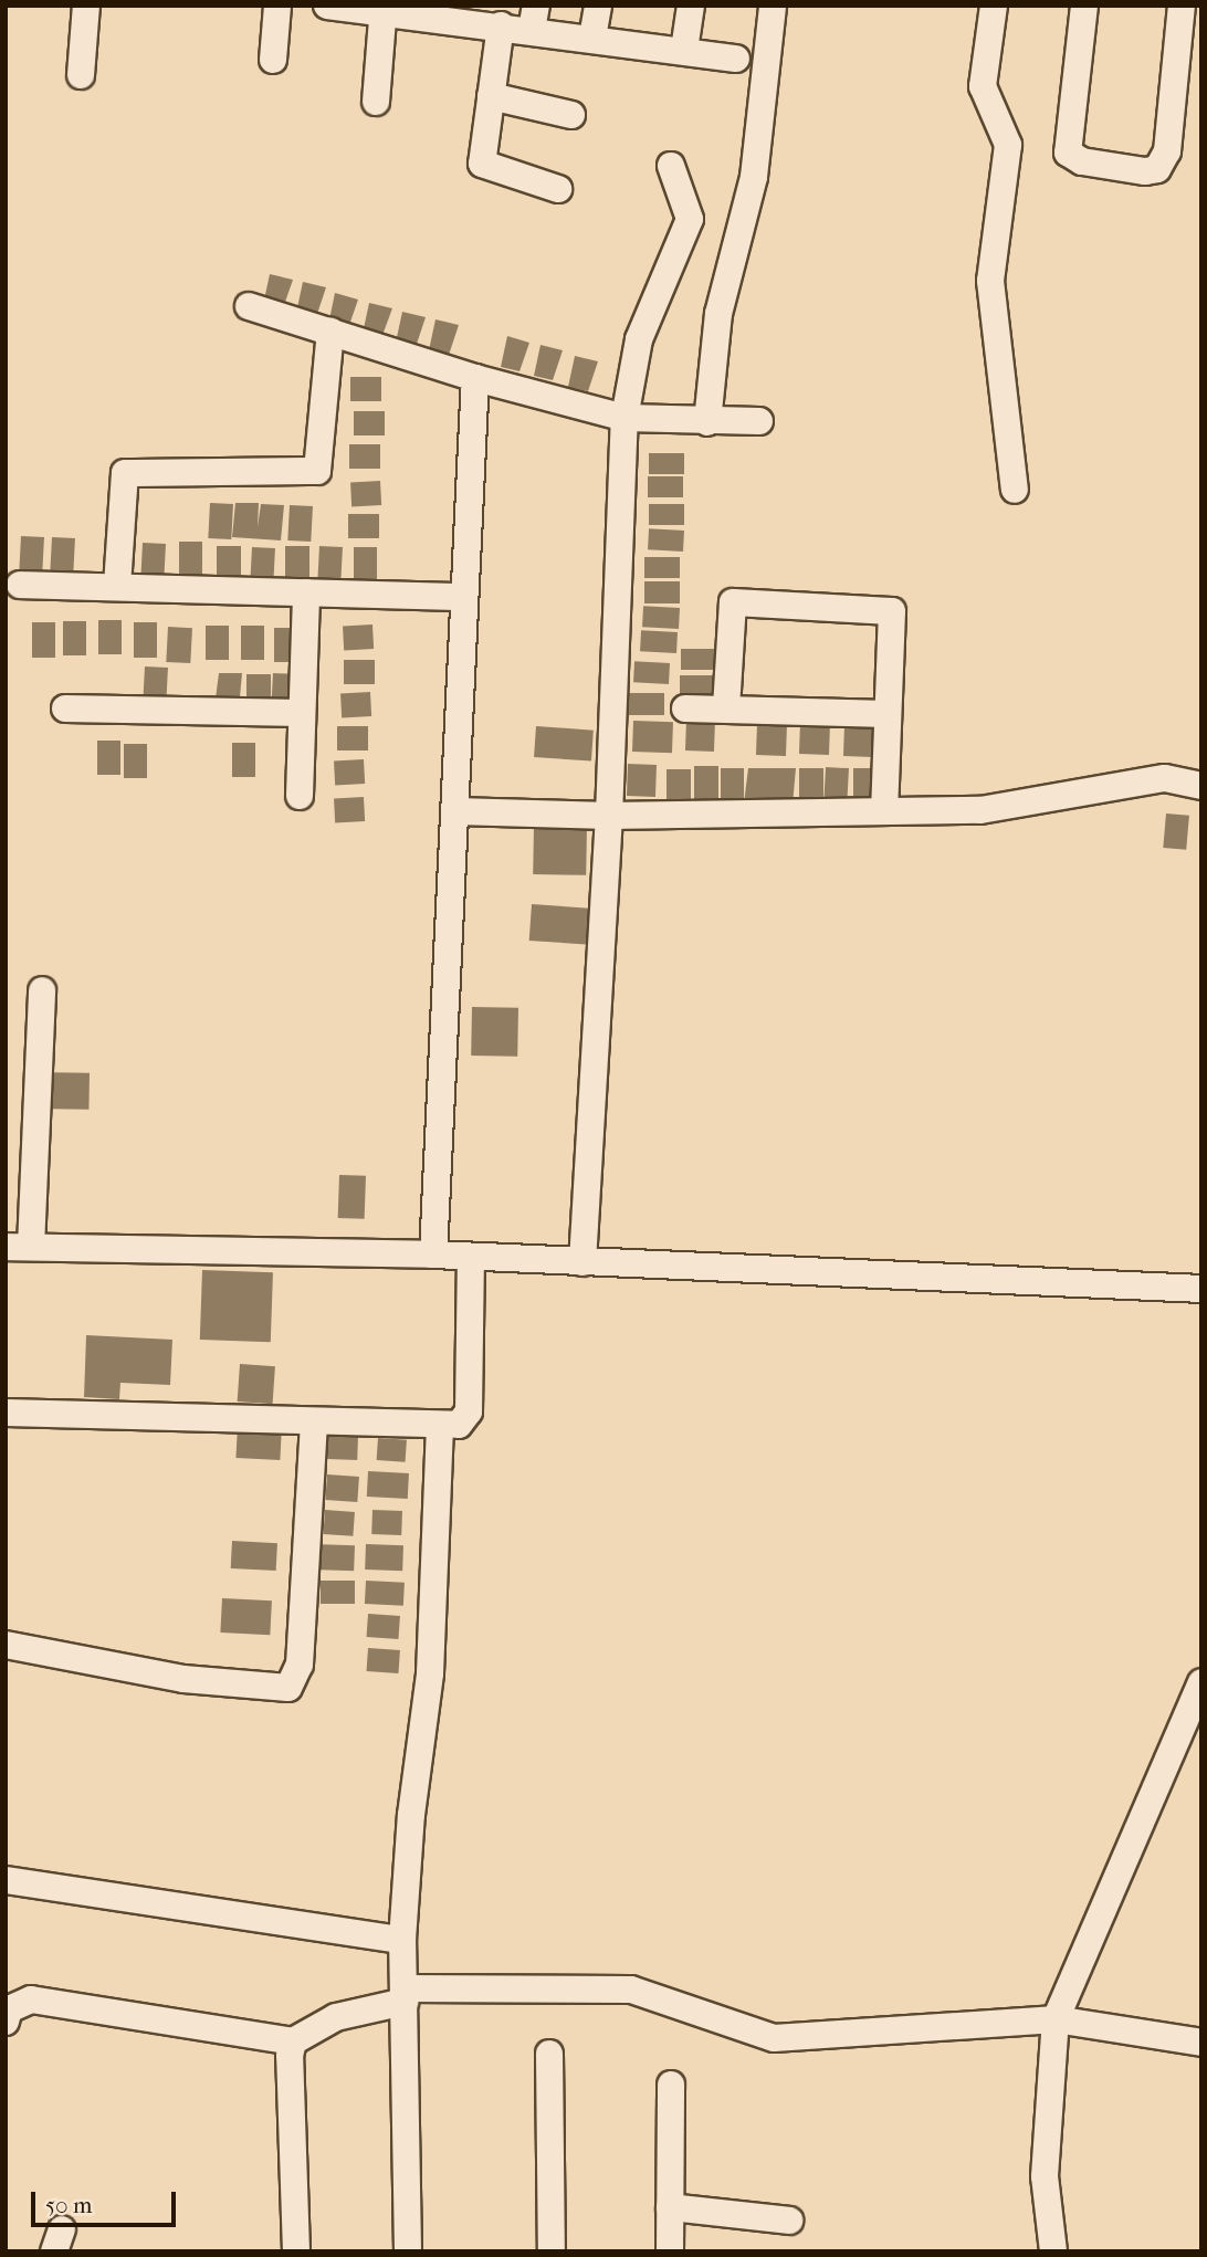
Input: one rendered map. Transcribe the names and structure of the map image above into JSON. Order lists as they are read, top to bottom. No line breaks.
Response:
{"scale_bar":"50 m"}
